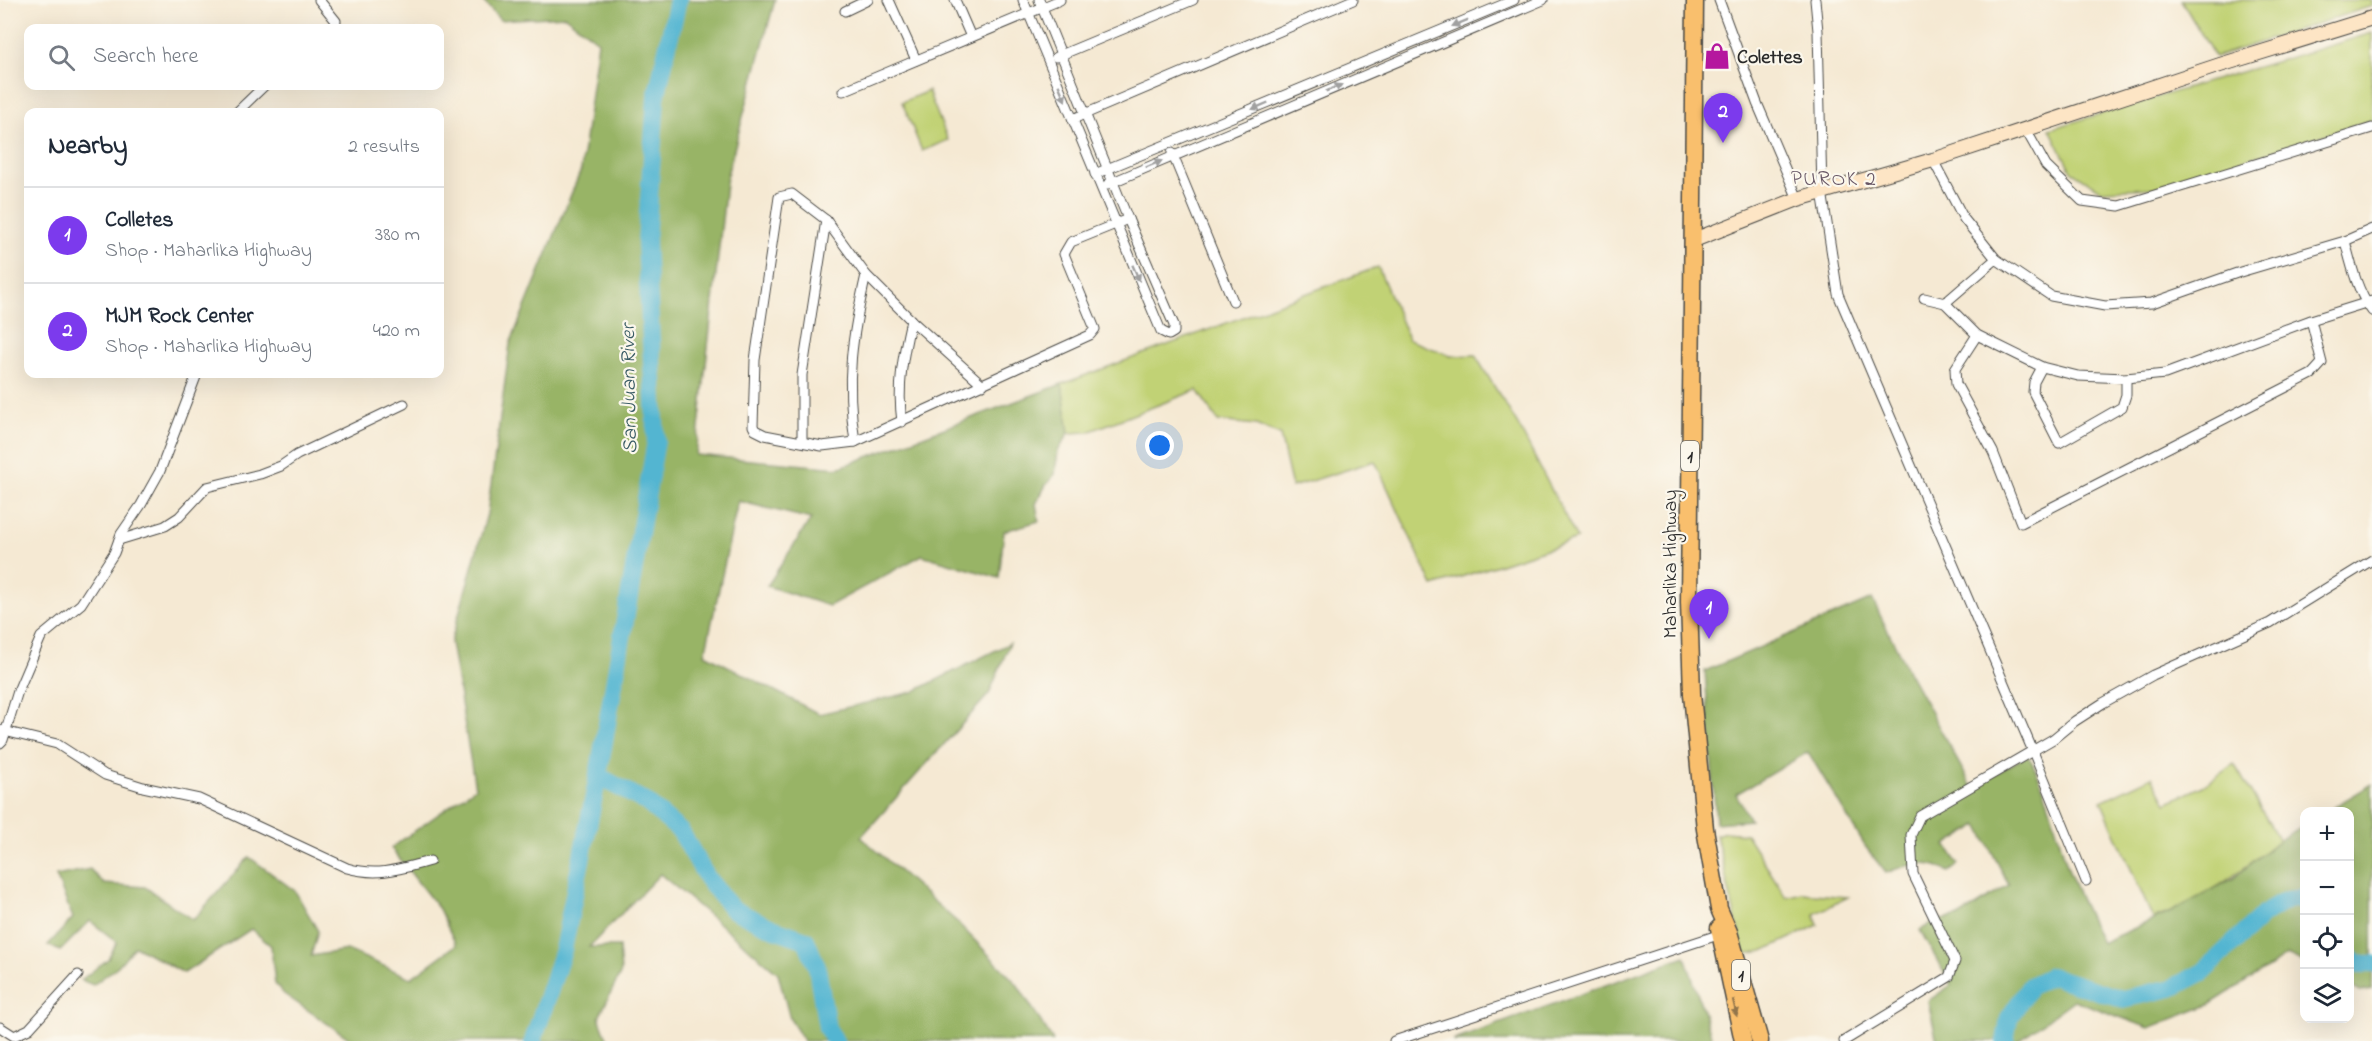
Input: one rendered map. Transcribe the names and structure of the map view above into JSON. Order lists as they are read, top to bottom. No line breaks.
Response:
{"streets":{"highway":["1","Maharlika Highway"]},"districts":["PUROK 2"],"water":["San Juan River"],"places":{"shop":["Colettes"]},"page":{"search":"Search here","pins":["2","1"],"heading":["Nearby","2 results"],"list":[{"mark":"1","name":"Colletes","note":"Shop · Maharlika Highway","value":"380 m"},{"mark":"2","name":"MJM Rock Center","note":"Shop · Maharlika Highway","value":"420 m"}],"map_buttons":["+","−"]}}
